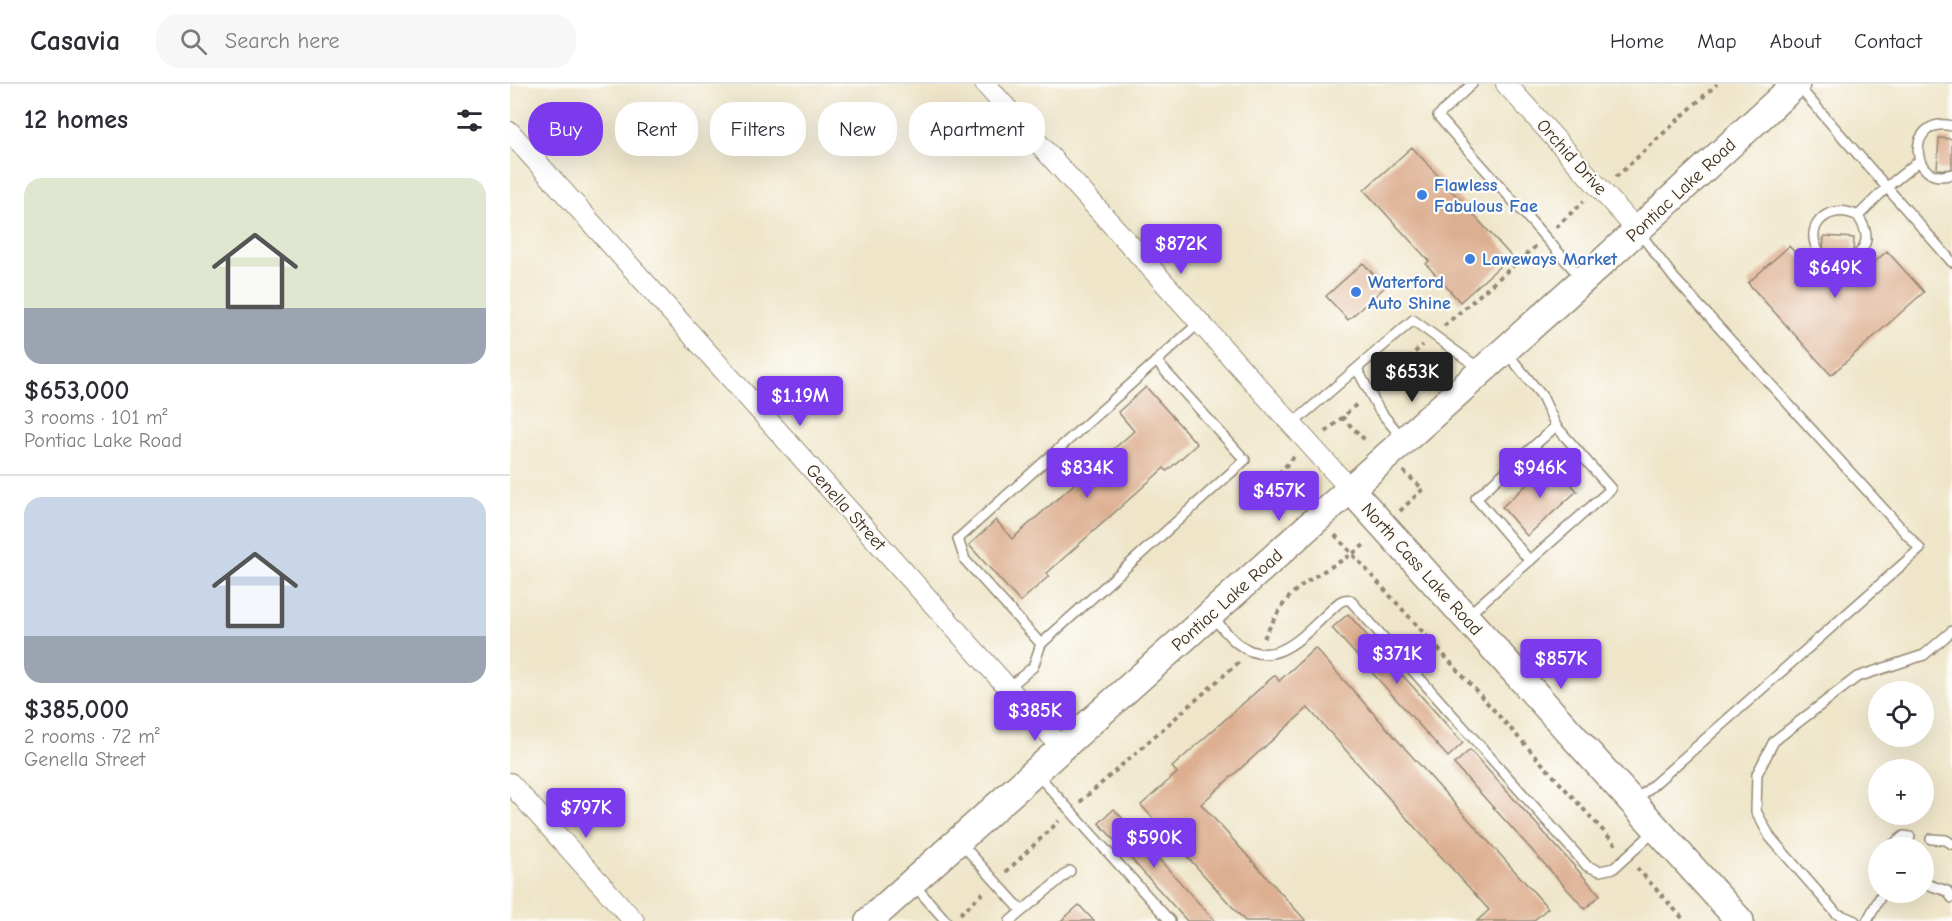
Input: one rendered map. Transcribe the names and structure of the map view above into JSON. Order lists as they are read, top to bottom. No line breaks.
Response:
{"streets":{"main road":["Pontiac Lake Road","North Cass Lake Road"],"street":["Orchid Drive","Genella Street"]},"crossings":[["Orchid Drive","Pontiac Lake Road"],["Pontiac Lake Road","Genella Street"],["Pontiac Lake Road","North Cass Lake Road"]],"places":["Flawless Fabulous Fae","Laweways Market","Waterford Auto Shine"],"page":{"header":"Casavia","search":"Search here","nav":["Home","Map","About","Contact"],"heading":"12 homes","chip":["Buy","Rent","Filters","New","Apartment"],"list":[{"name":"$653,000","note":"3 rooms · 101 m² · Pontiac Lake Road"},{"name":"$385,000","note":"2 rooms · 72 m² · Genella Street"}],"price":["$872K","$649K","$653K","$1.19M","$834K","$946K","$457K","$371K","$857K","$385K","$797K","$590K"],"map_buttons":["+","−"]}}
